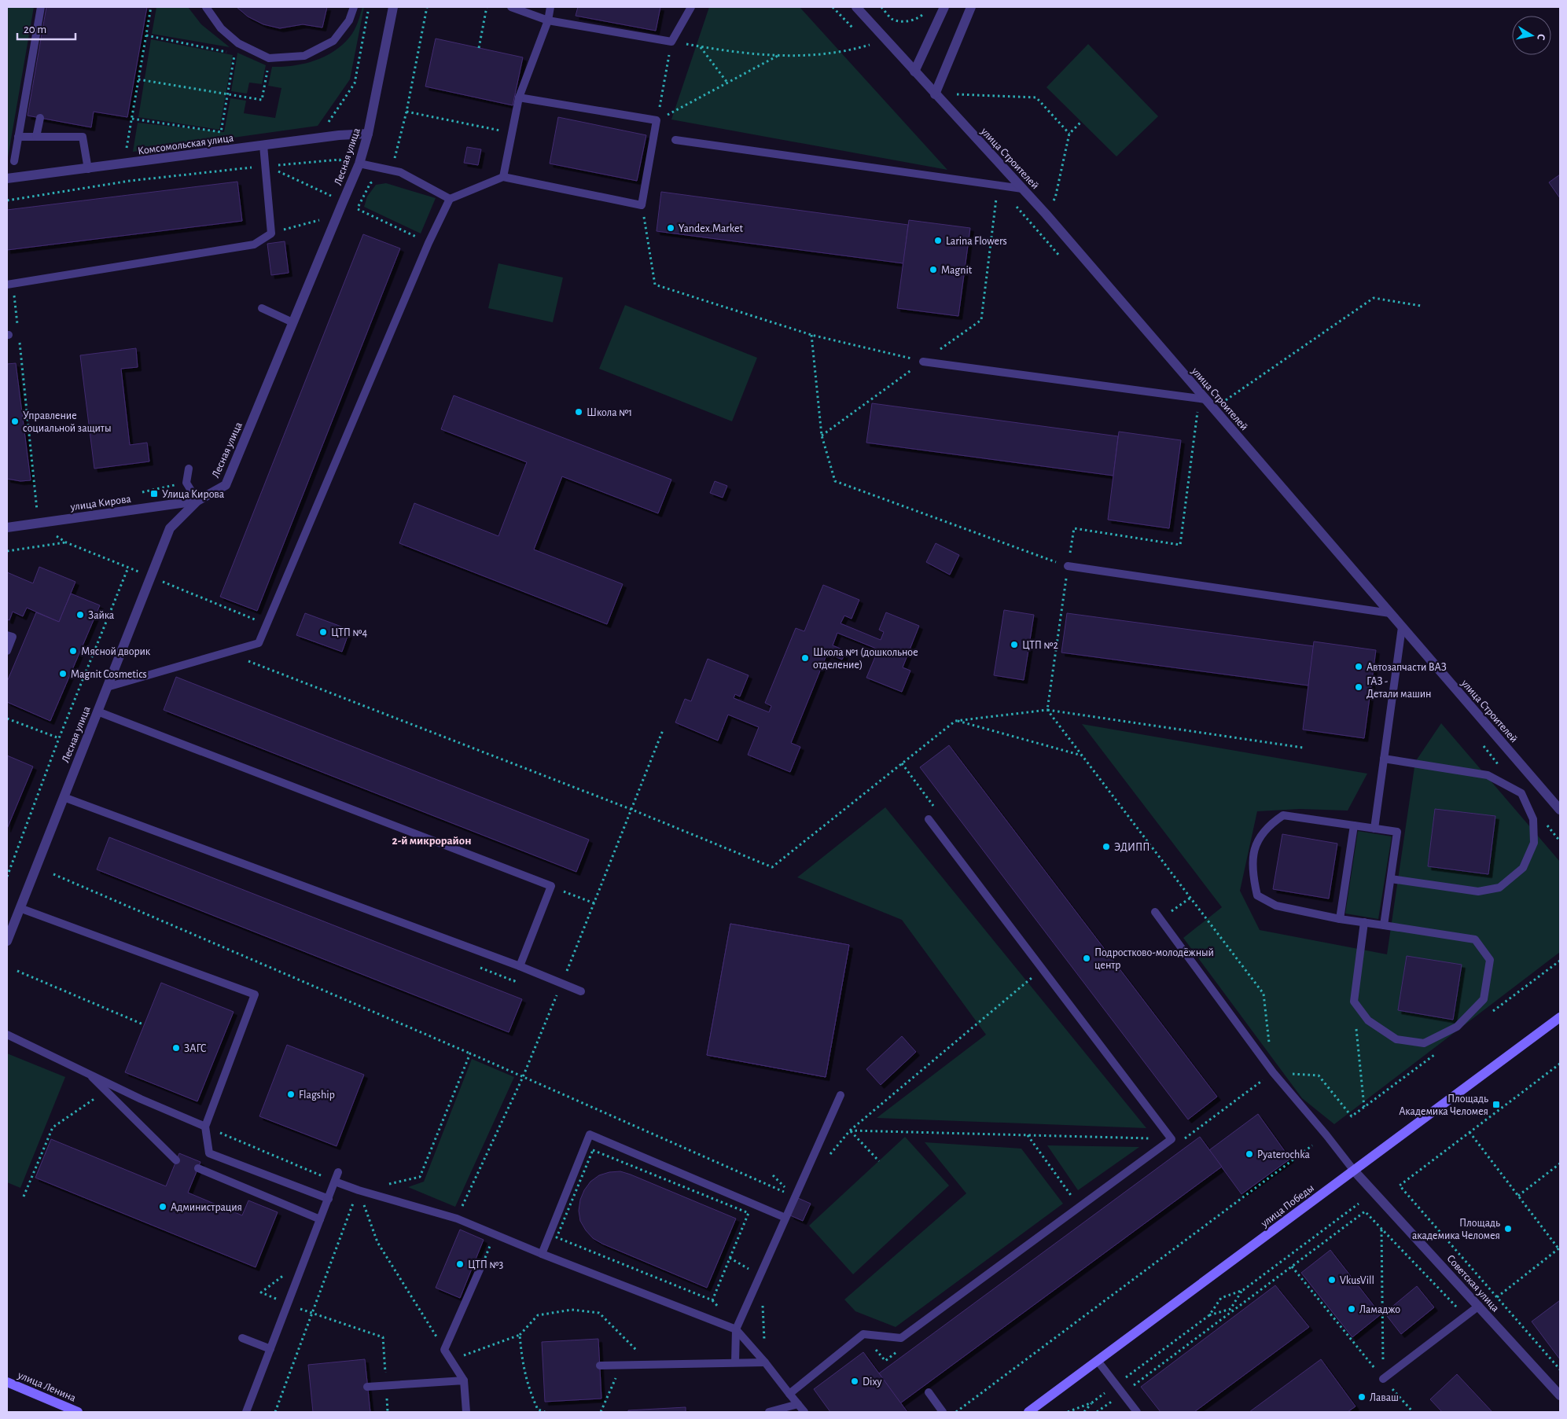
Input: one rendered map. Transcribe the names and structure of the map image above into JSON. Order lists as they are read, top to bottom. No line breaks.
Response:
{"streets":{"street":["Комсомольская улица","Лесная улица","улица Строителей","улица Кирова","улица Победы","Советская улица","улица Ленина"]},"crossings":[["Комсомольская улица","Лесная улица"],["Лесная улица","улица Кирова"],["улица Победы","Советская улица"]],"districts":["2-й микрорайон"],"places":{"other":["Yandex.Market","Larina Flowers","Magnit","Школа №1","Управление социальной защиты","Зайка","ЦТП №4","ЦТП №2","Мясной дворик","Школа №1 (дошкольное отделение)","Автозапчасти ВАЗ","Magnit Cosmetics","ГАЗ - Детали машин","ЭДИПП","Подростково-молодёжный центр","ЗАГС","Flagship","Pyaterochka","Администрация","Площадь академика Челомея","ЦТП №3","VkusVill","Ламаджо","Dixy","Лаваш"],"transit":["Улица Кирова","Площадь Академика Челомея"]},"scale_bar":"20 m","north":"right"}
